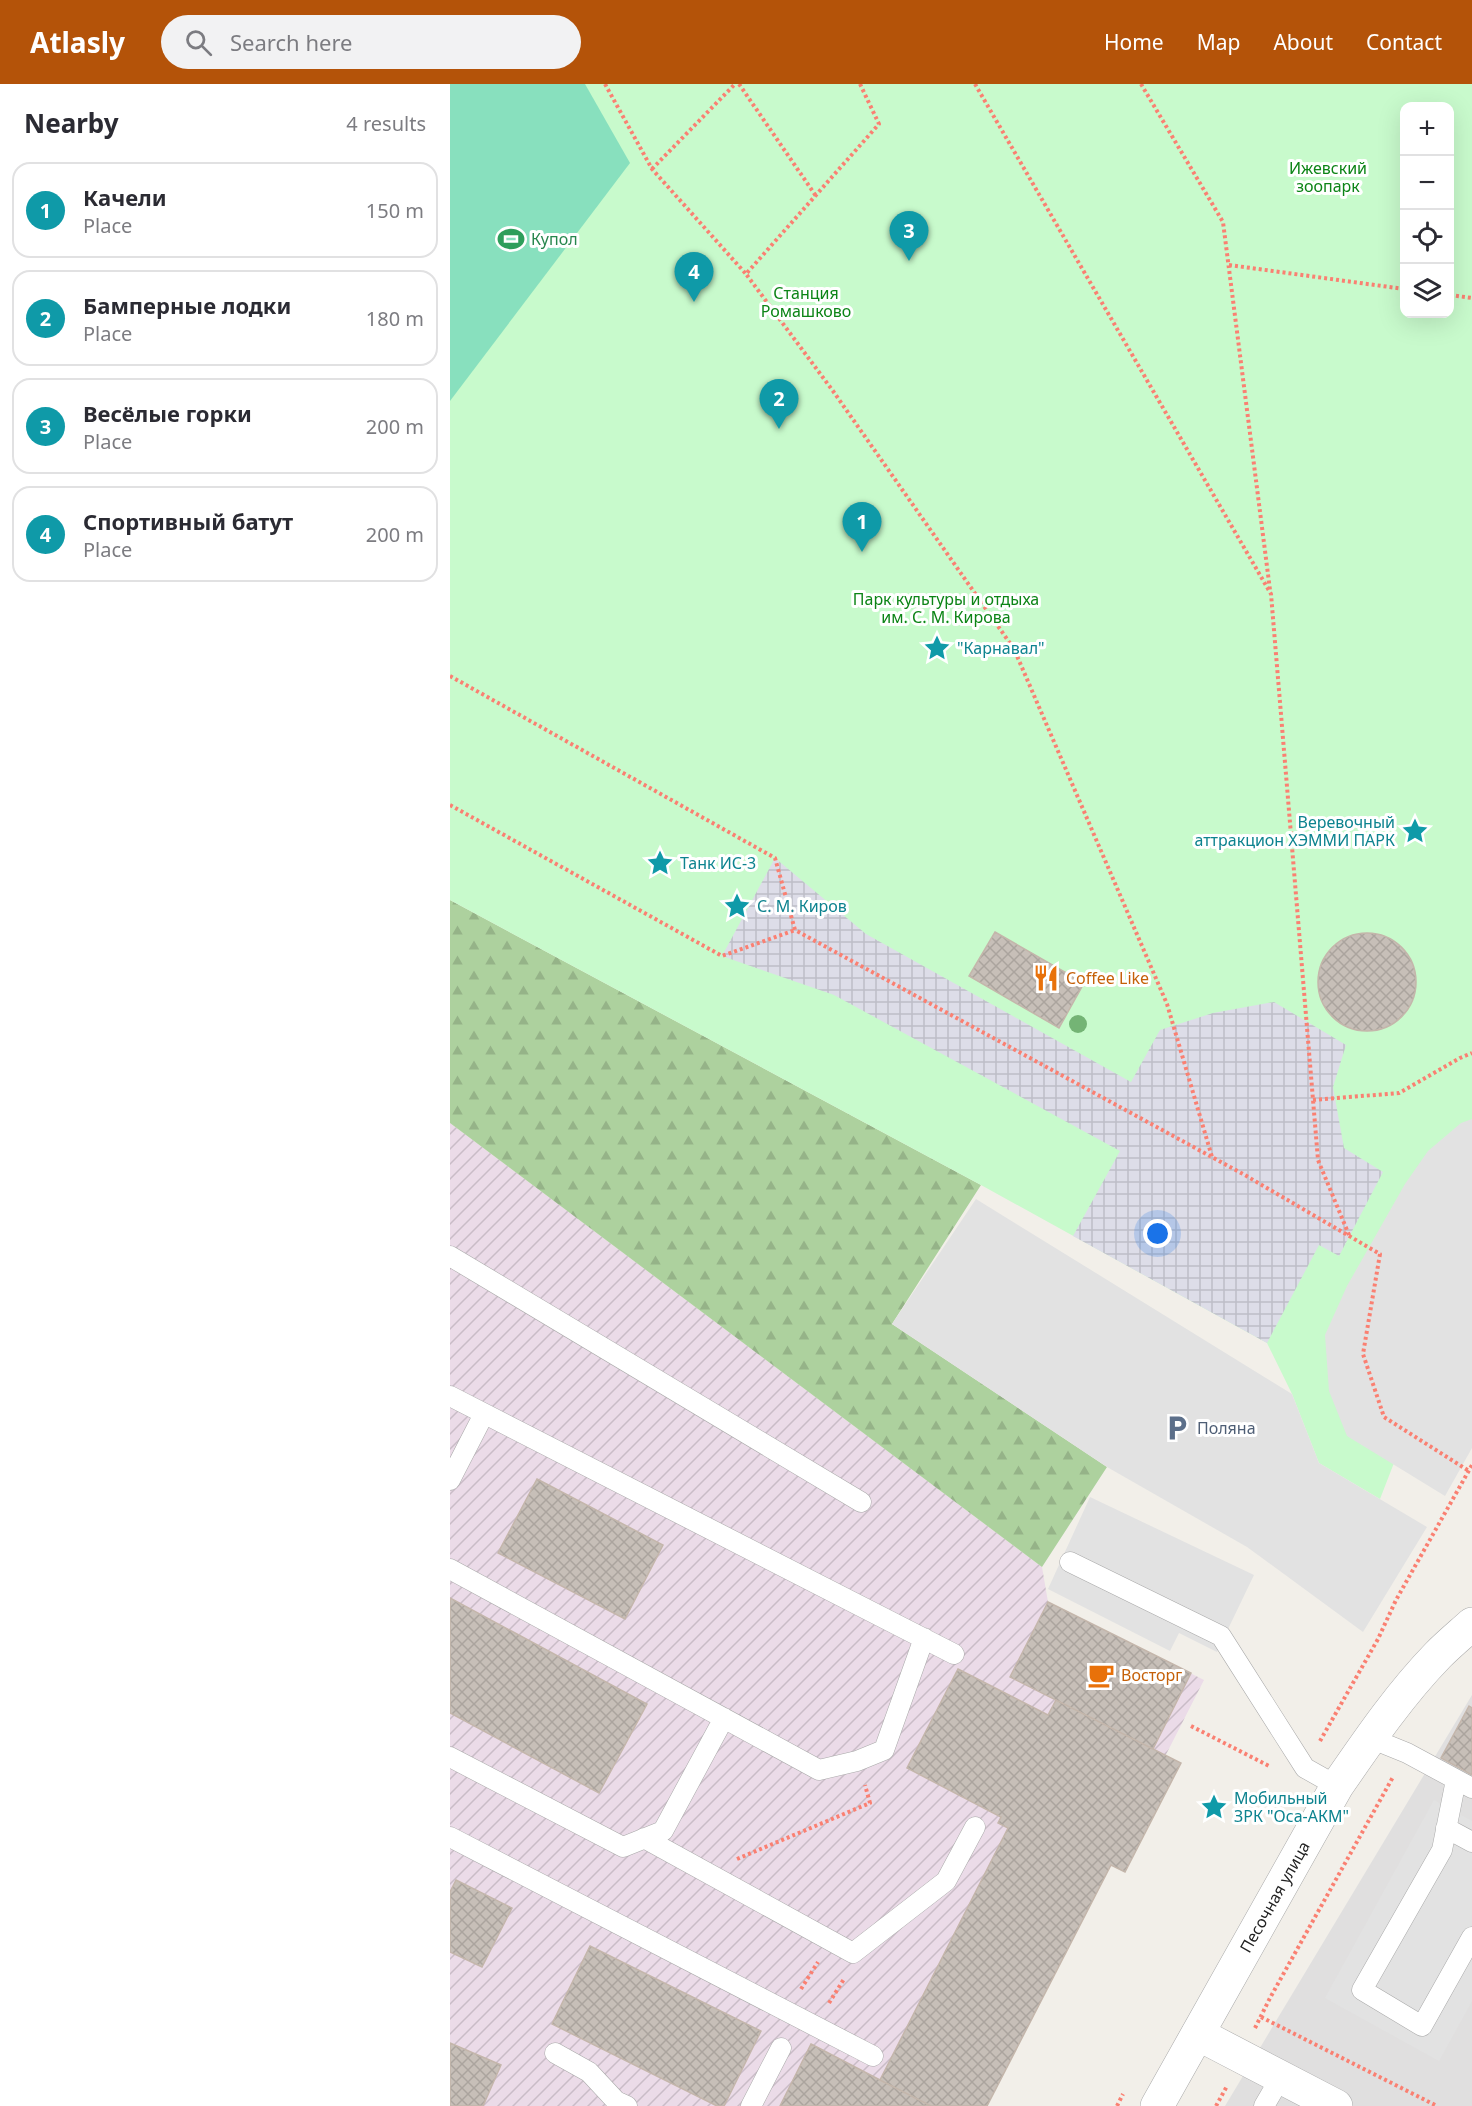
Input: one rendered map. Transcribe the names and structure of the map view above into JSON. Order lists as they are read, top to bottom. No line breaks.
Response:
{"streets":{"street":["Песочная улица"]},"parks":["Ижевский зоопарк","Станция Ромашково","Парк культуры и отдыха им. С. М. Кирова"],"places":{"sports":["Купол"],"place":["\"Карнавал\"","Веревочный аттракцион ХЭММИ ПАРК","Танк ИС-3","С. М. Киров","Мобильный ЗРК \"Оса-АКМ\""],"restaurant":["Coffee Like"],"parking":["Поляна"],"cafe":["Восторг"]},"page":{"header":"Atlasly","search":"Search here","nav":["Home","Map","About","Contact"],"heading":["Nearby","4 results"],"map_buttons":["+","−"],"list":[{"mark":"1","name":"Качели","note":"Place","value":"150 m"},{"mark":"2","name":"Бамперные лодки","note":"Place","value":"180 m"},{"mark":"3","name":"Весёлые горки","note":"Place","value":"200 m"},{"mark":"4","name":"Спортивный батут","note":"Place","value":"200 m"}],"pins":["3","4","2","1"]}}
